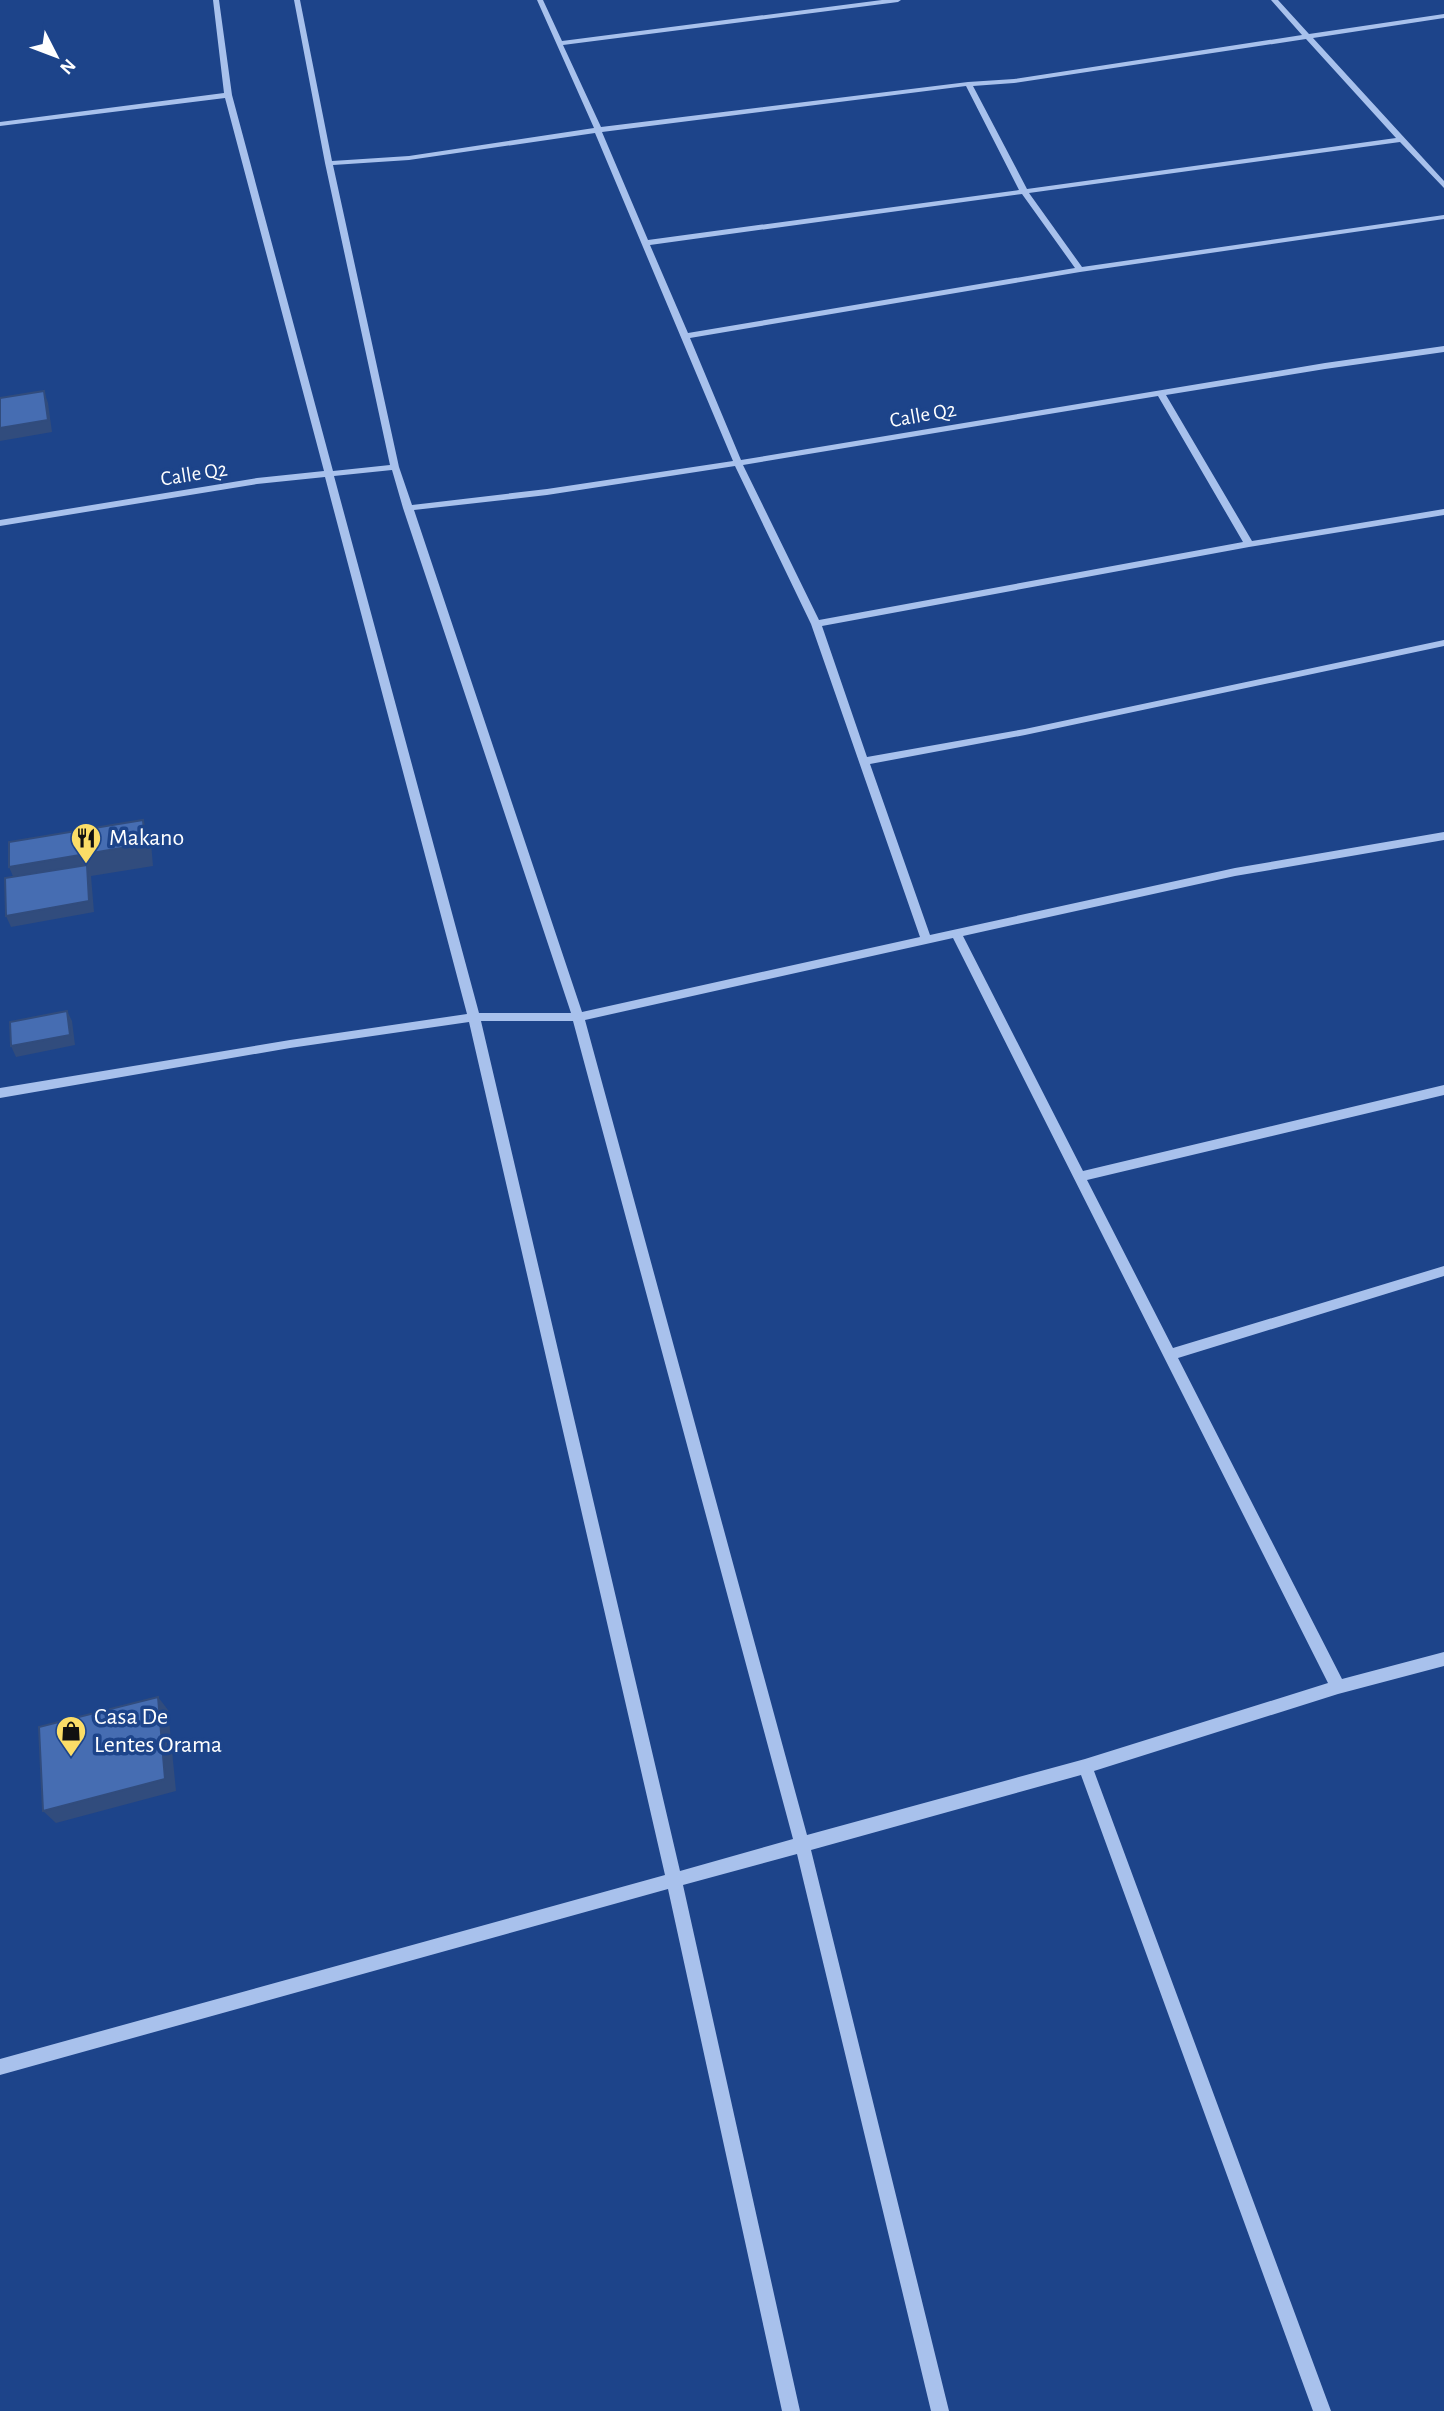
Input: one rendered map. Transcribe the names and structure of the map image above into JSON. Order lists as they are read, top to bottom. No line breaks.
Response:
{"streets":{"street":["Calle Q2"]},"places":{"restaurant":["Makano"],"shop":["Casa De Lentes Orama"]},"north":"bottom right"}
